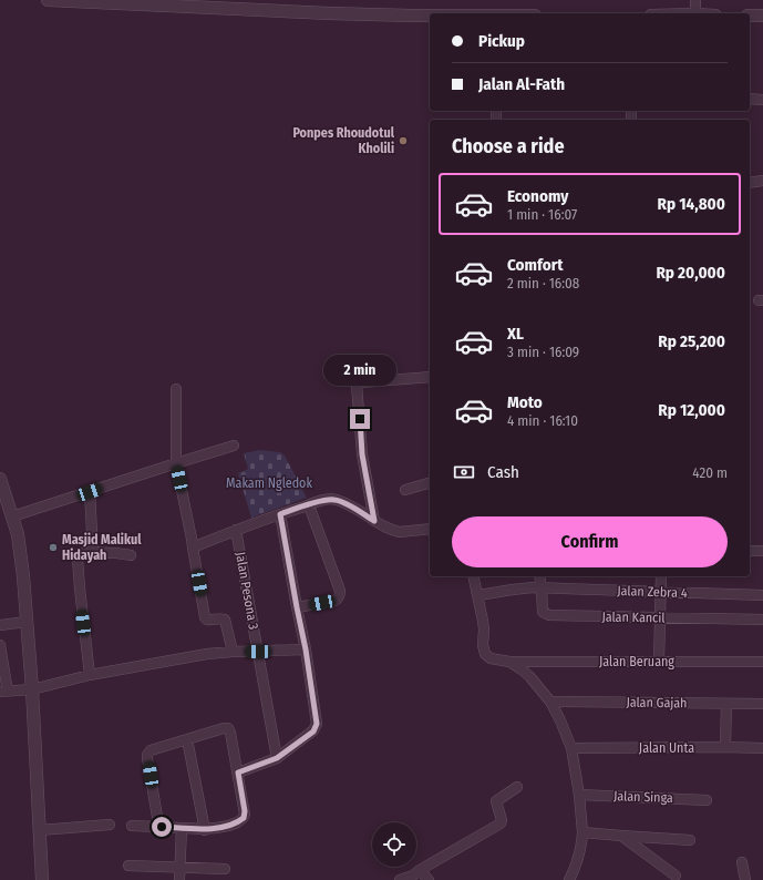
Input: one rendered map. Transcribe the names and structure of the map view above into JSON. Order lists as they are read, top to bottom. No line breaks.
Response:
{"streets":{"street":["Jalan Pesona 3","Jalan Zebra 4","Jalan Kancil","Jalan Beruang","Jalan Gajah","Jalan Unta","Jalan Singa"]},"crossings":[["Jalan Zebra 4","Jalan Kancil"]],"parks":["Makam Ngledok"],"places":["Ponpes Rhoudotul Kholili","Masjid Malikul Hidayah"],"page":{"banner":["Pickup","Jalan Al-Fath"],"heading":"Choose a ride","list":[{"name":"Economy","note":"1 min · 16:07","value":"Rp 14,800"},{"name":"Comfort","note":"2 min · 16:08","value":"Rp 20,000"},{"name":"XL","note":"3 min · 16:09","value":"Rp 25,200"},{"name":"Moto","note":"4 min · 16:10","value":"Rp 12,000"}],"bubble":"2 min","pay":["Cash","420 m"],"buttons":"Confirm"}}
